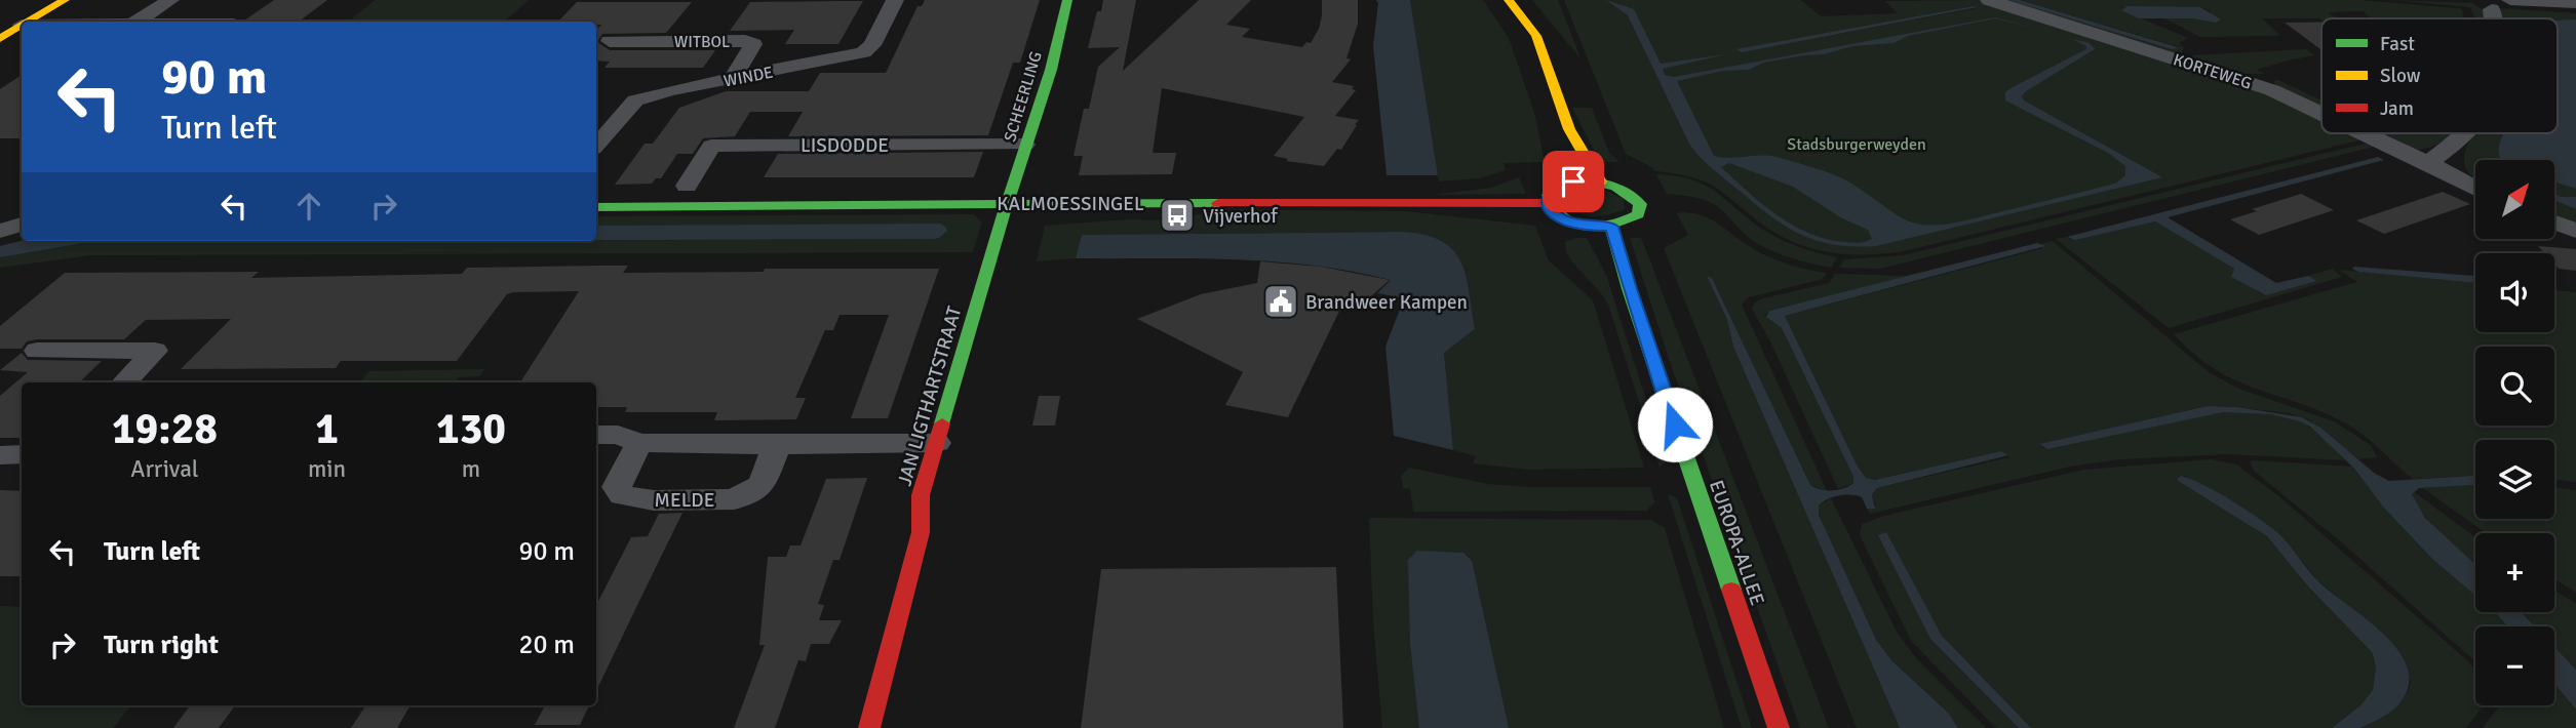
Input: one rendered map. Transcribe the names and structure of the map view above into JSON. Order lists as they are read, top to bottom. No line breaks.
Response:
{"streets":{"street":["WITBOL","KORTEWEG","WINDE","SCHEERLING","LISDODDE","KALMOESSINGEL","JAN LIGTHARTSTRAAT","MELDE","EUROPA-ALLEE"]},"crossings":[["WITBOL","WINDE"],["SCHEERLING","LISDODDE"],["SCHEERLING","KALMOESSINGEL"],["SCHEERLING","JAN LIGTHARTSTRAAT"],["KALMOESSINGEL","JAN LIGTHARTSTRAAT"]],"parks":["Stadsburgerweyden"],"places":{"bus stop":["Vijverhof"],"public building":["Brandweer Kampen"]},"legend":["Fast","Slow","Jam"],"north":"top right","page":{"turn":["90 m","Turn left"],"map_buttons":["+","−"],"eta":["19:28","Arrival","1","min","130","m"],"list":[{"name":"Turn left","value":"90 m"},{"name":"Turn right","value":"20 m"}]}}
